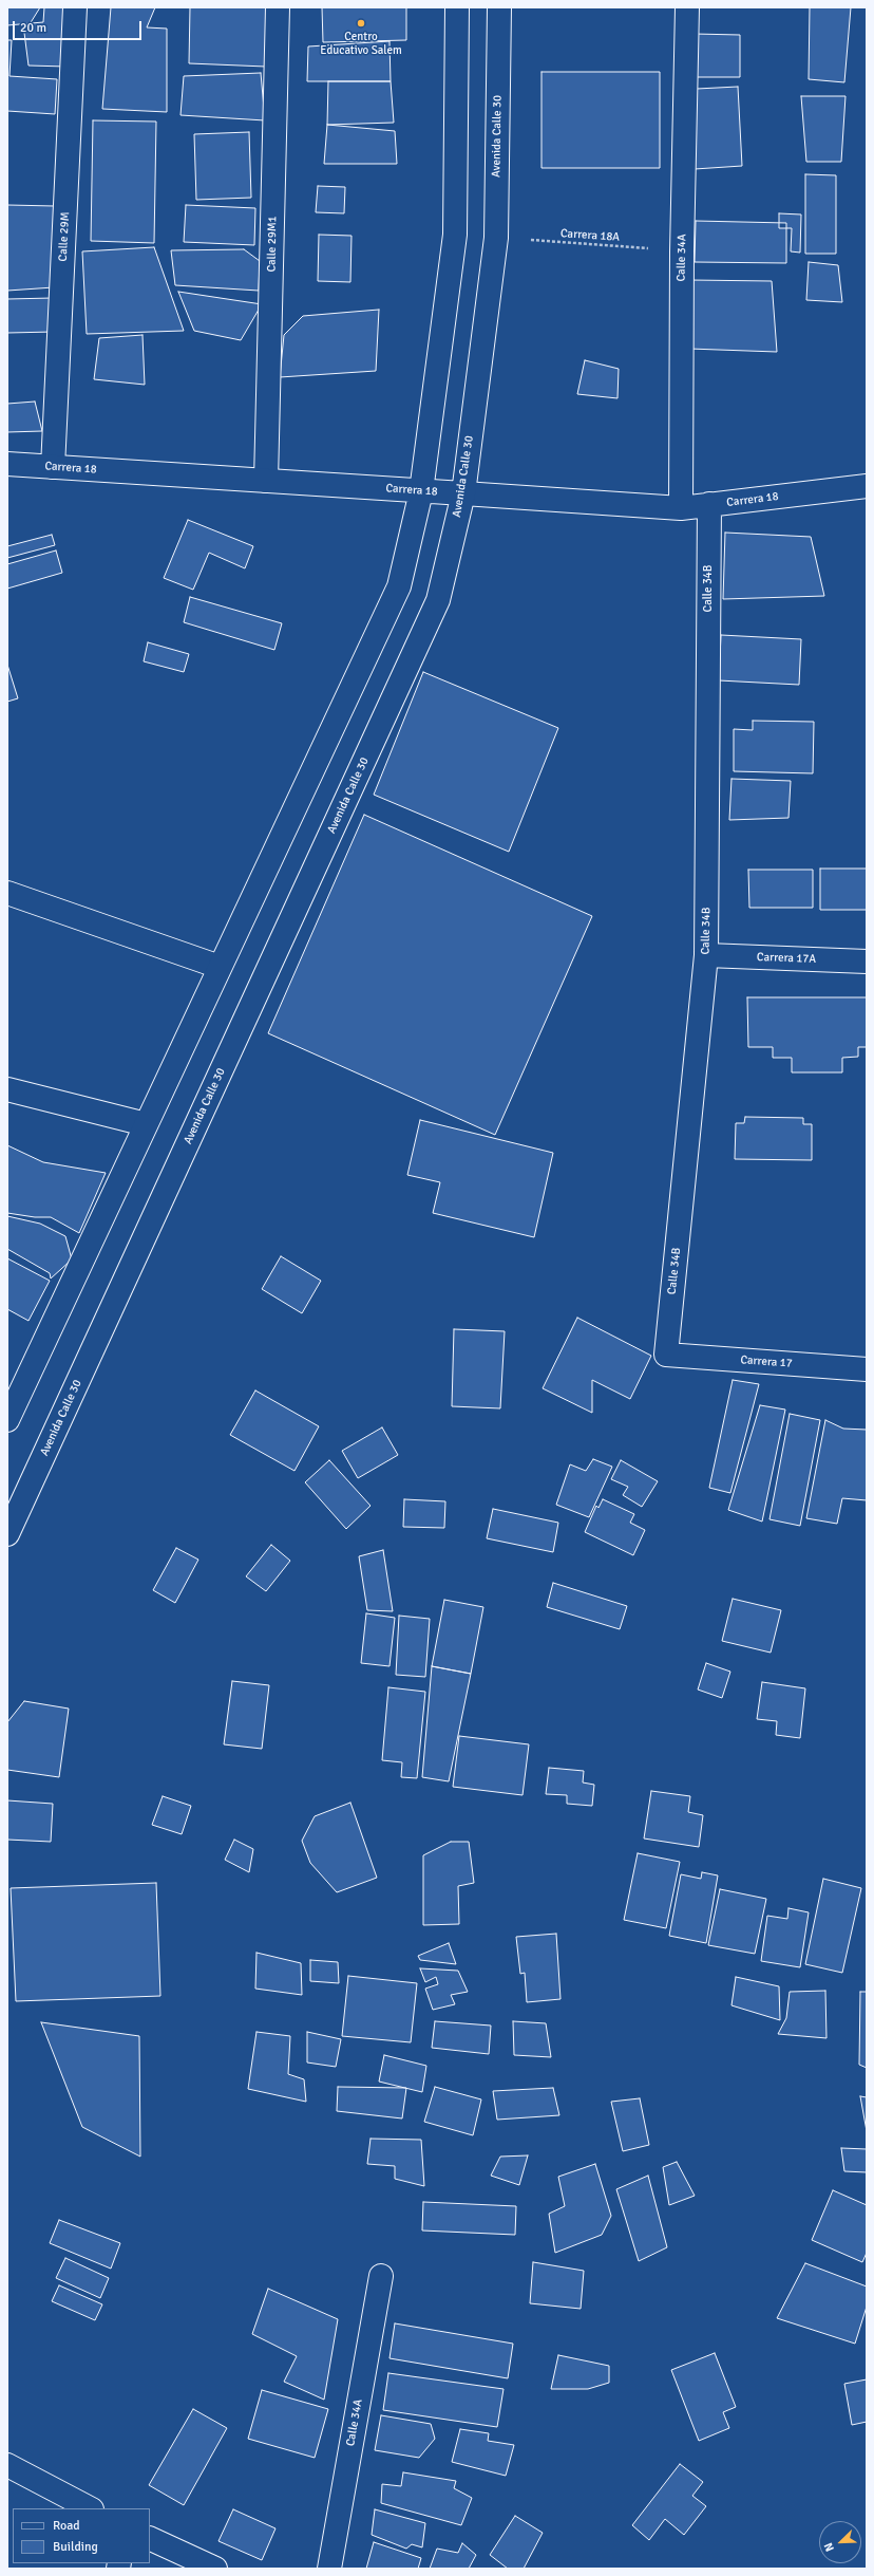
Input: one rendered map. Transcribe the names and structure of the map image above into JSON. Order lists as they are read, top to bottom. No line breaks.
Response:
{"streets":{"street":["Avenida Calle 30","Calle 29M","Calle 29M1","Calle 34A","Carrera 18","Calle 34B","Carrera 17A","Carrera 17"],"path":["Carrera 18A"]},"crossings":[["Avenida Calle 30","Carrera 18A"],["Avenida Calle 30","Carrera 18"],["Carrera 18A","Calle 34A"],["Calle 29M","Carrera 18"],["Calle 29M1","Carrera 18"],["Calle 34A","Carrera 18"],["Carrera 18","Calle 34B"],["Calle 34B","Carrera 17A"],["Calle 34B","Carrera 17"]],"places":["Centro Educativo Salem"],"legend":["Road","Building"],"scale_bar":"20 m","north":"bottom left"}
